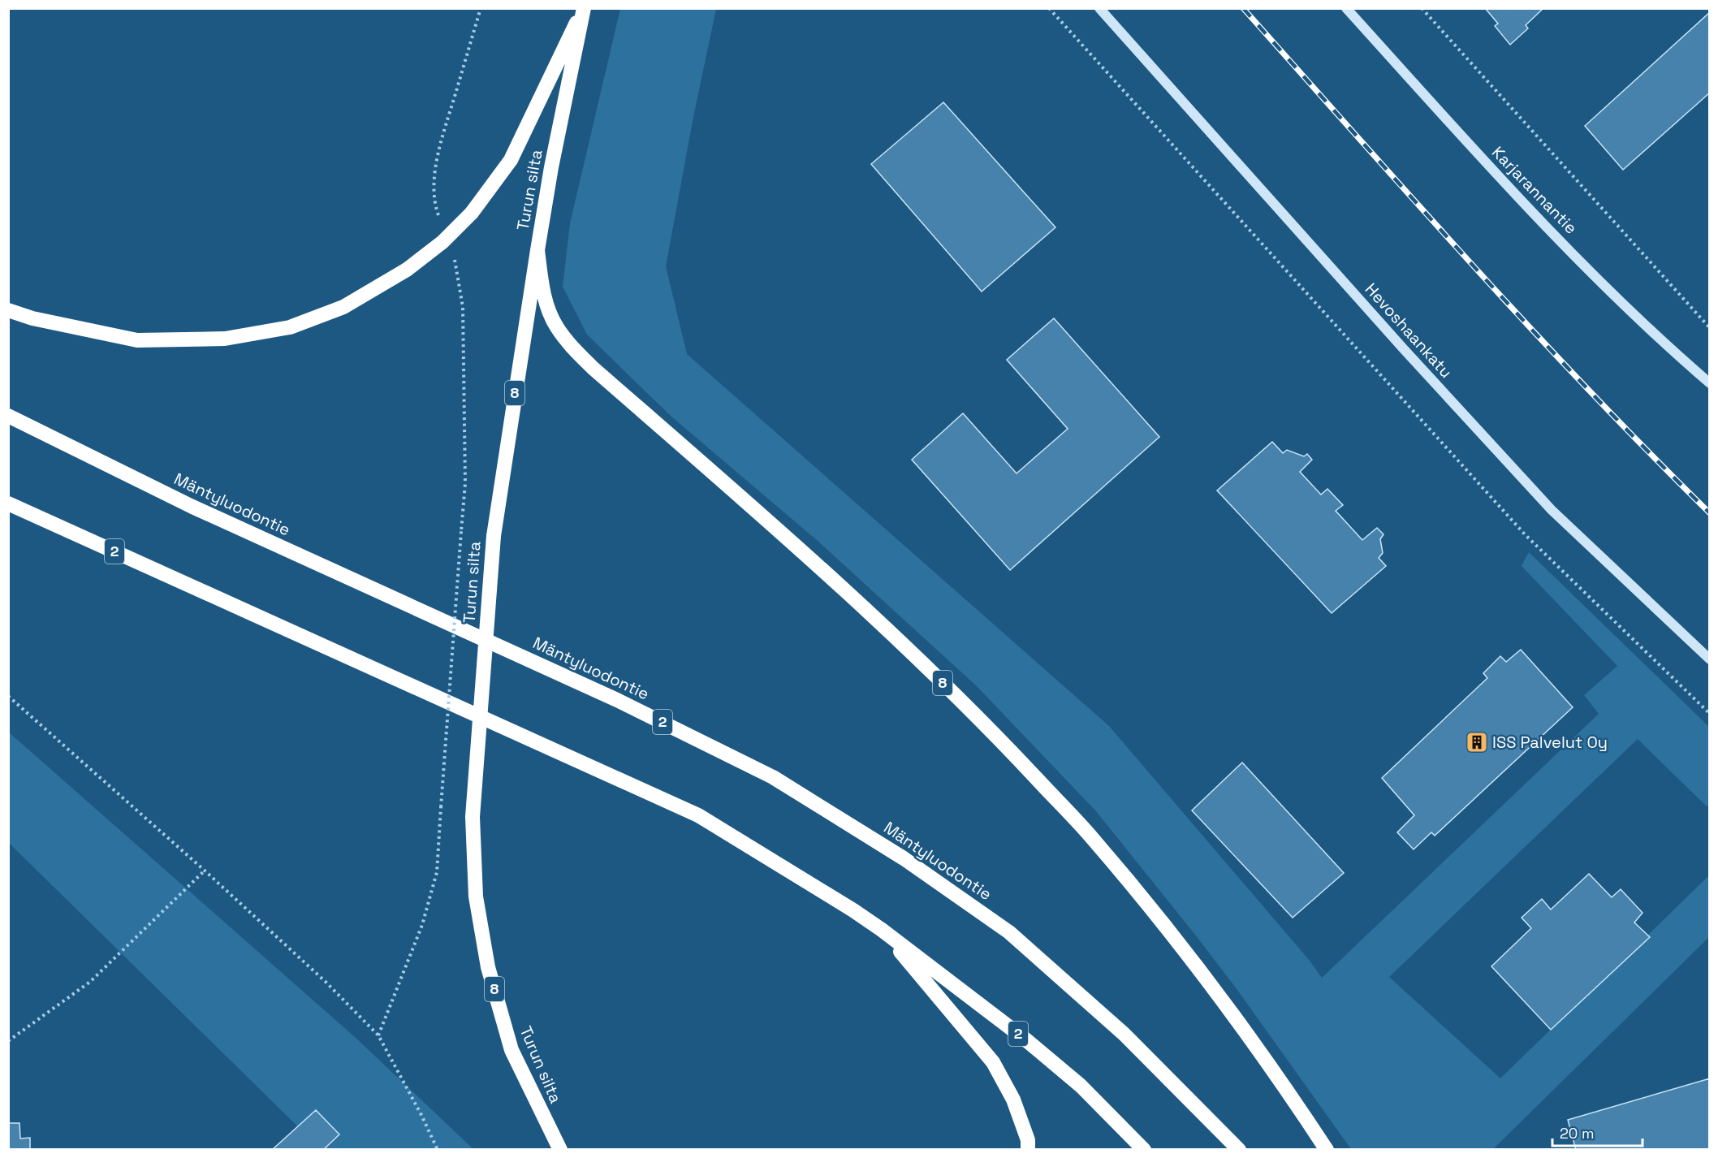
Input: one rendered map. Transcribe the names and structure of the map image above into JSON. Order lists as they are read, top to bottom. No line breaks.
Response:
{"streets":{"highway":["Turun silta","8","Mäntyluodontie","2"],"street":["Karjarannantie","Hevoshaankatu"]},"crossings":[["Turun silta","8"]],"places":{"building":["ISS Palvelut Oy"]},"scale_bar":"20 m"}
